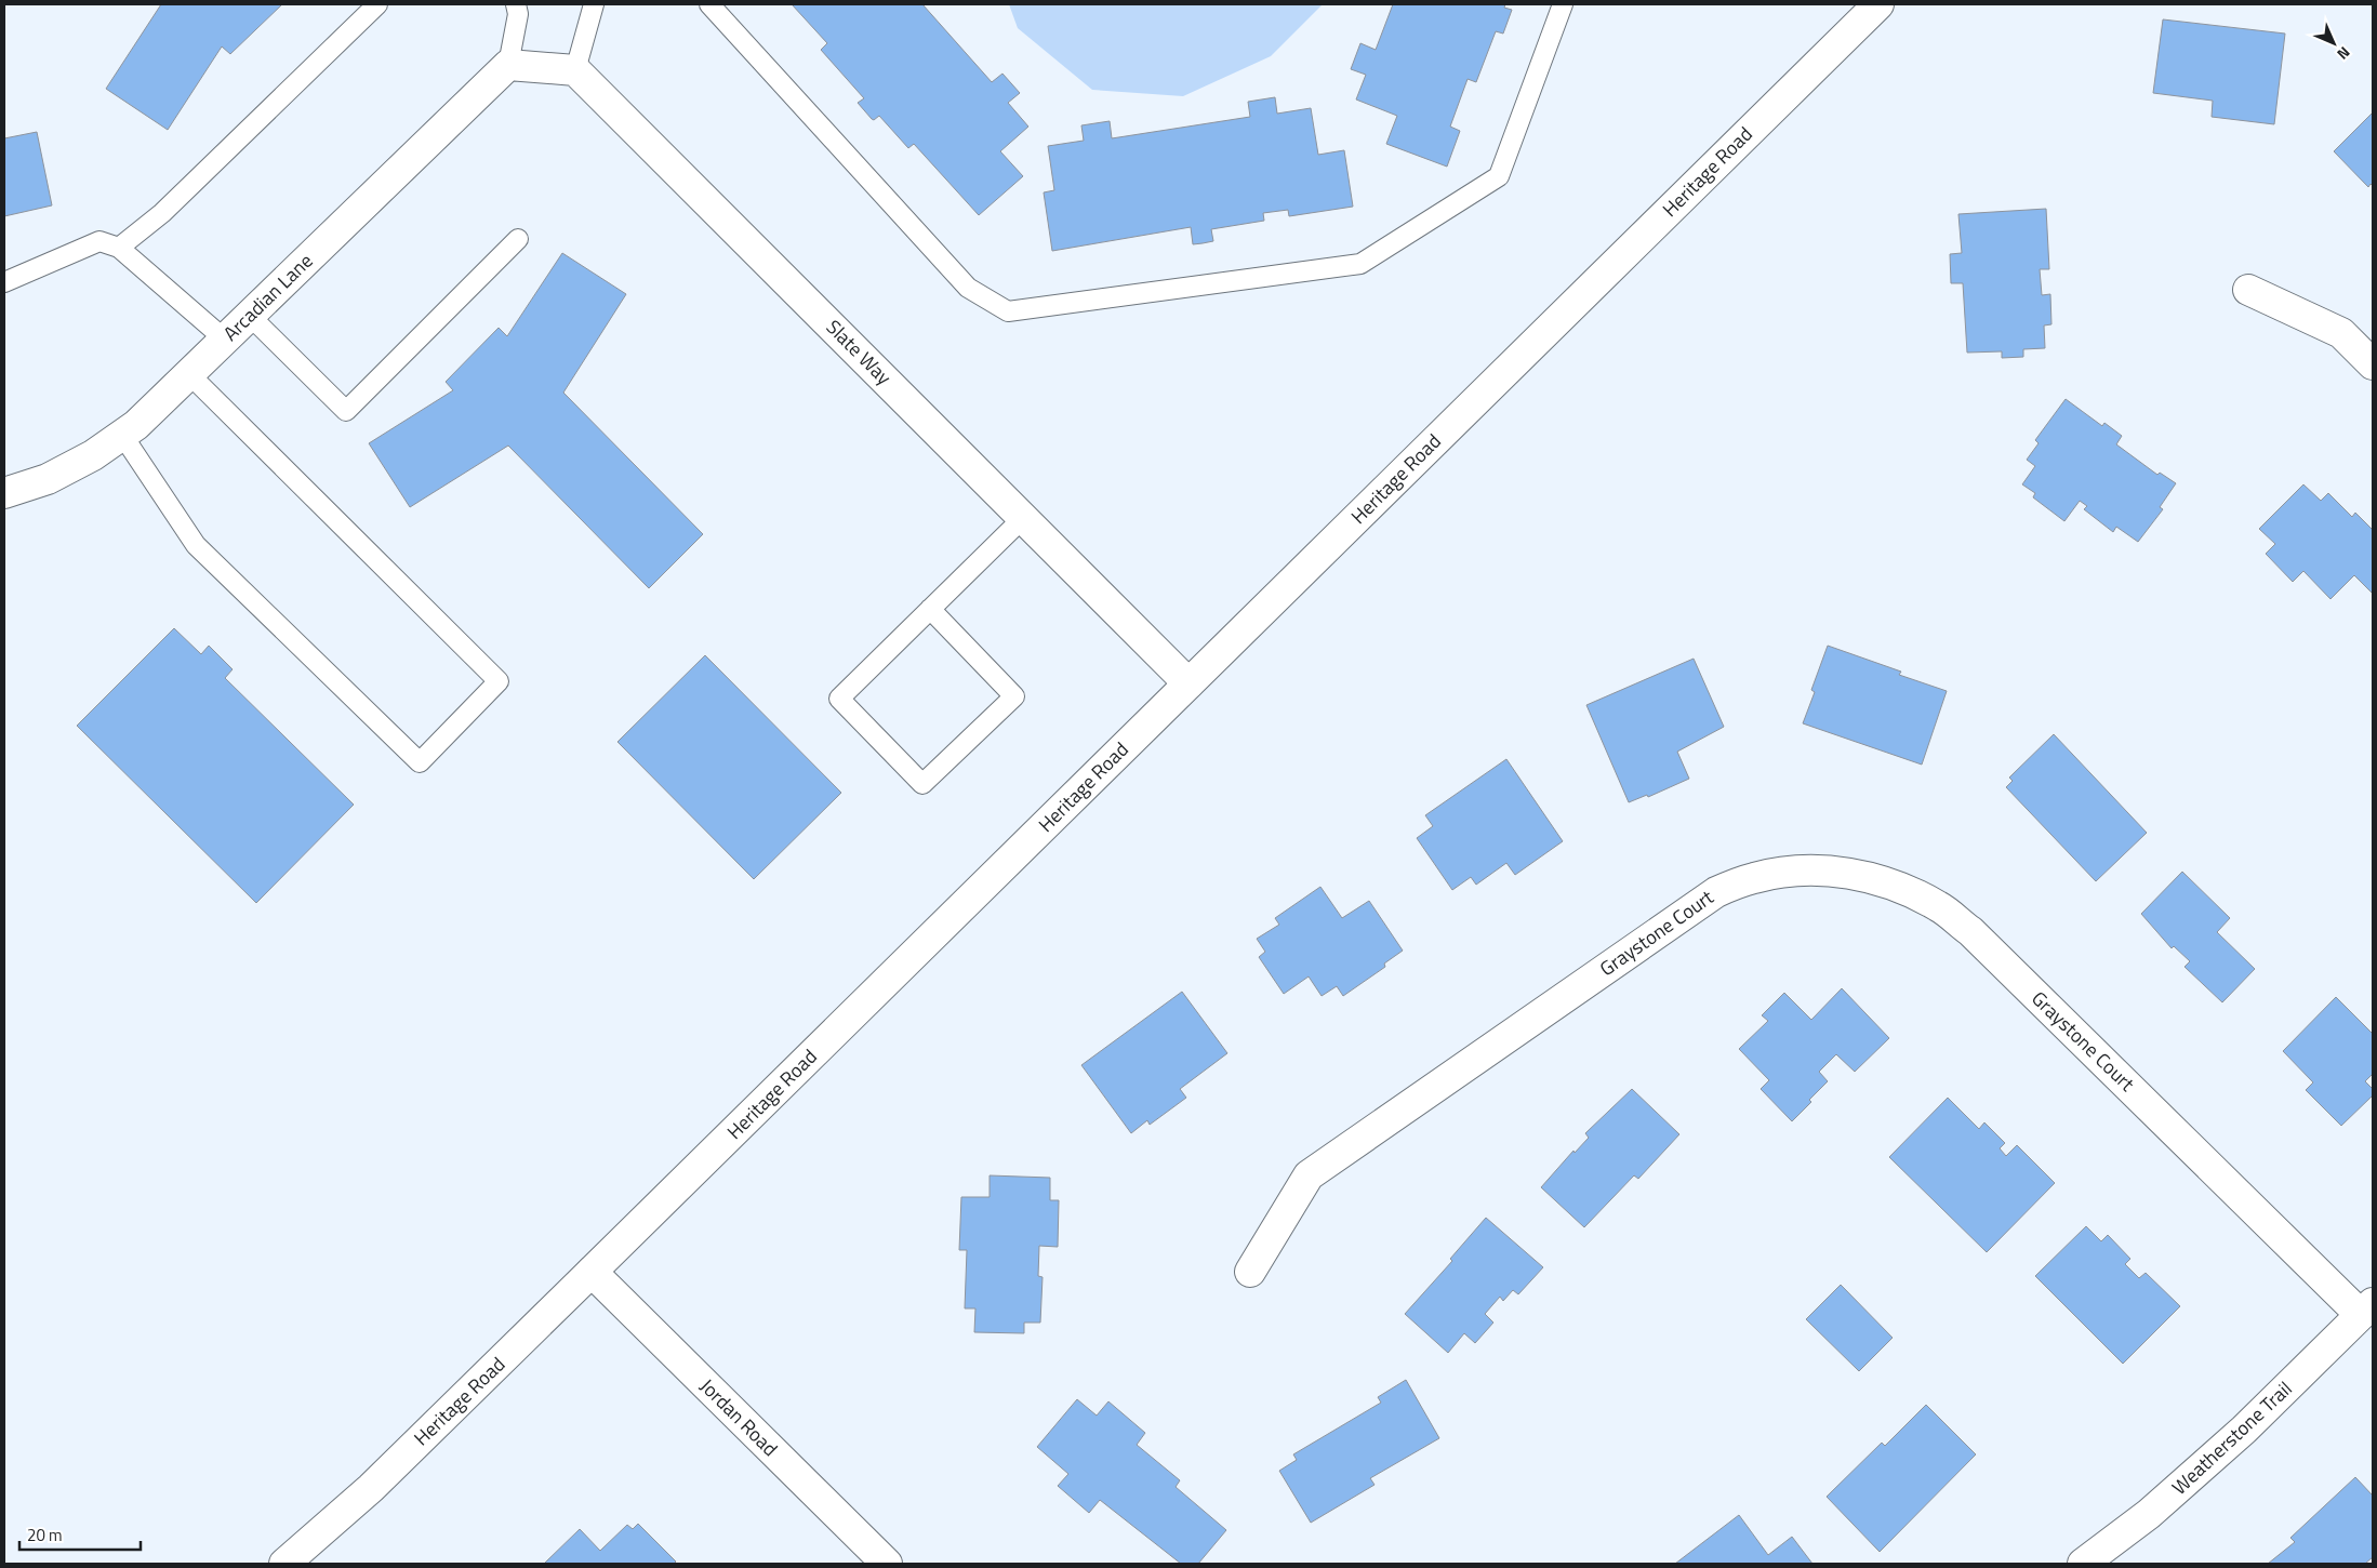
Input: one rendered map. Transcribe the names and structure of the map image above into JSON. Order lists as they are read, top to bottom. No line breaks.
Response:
{"streets":{"street":["Heritage Road","Arcadian Lane","Slate Way","Graystone Court","Jordan Road","Weatherstone Trail"]},"crossings":[["Heritage Road","Slate Way"],["Heritage Road","Jordan Road"],["Graystone Court","Weatherstone Trail"]],"scale_bar":"20 m","north":"bottom right"}
